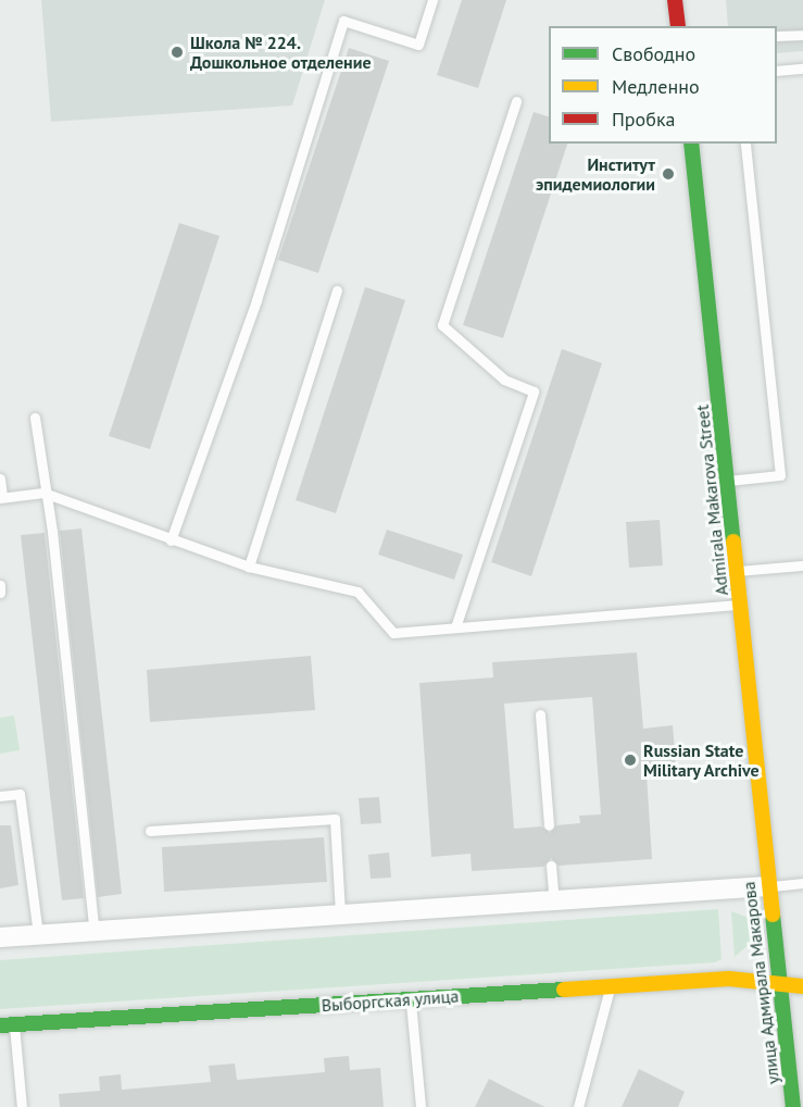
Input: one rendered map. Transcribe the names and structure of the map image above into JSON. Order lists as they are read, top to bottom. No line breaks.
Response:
{"streets":{"street":["Admirala Makarova Street","улица Адмирала Макарова","Выборгская улица"]},"crossings":[["Admirala Makarova Street","улица Адмирала Макарова"],["улица Адмирала Макарова","Выборгская улица"]],"places":["Школа № 224. Дошкольное отделение","Институт эпидемиологии","Russian State Military Archive"],"legend":["Свободно","Медленно","Пробка"]}
